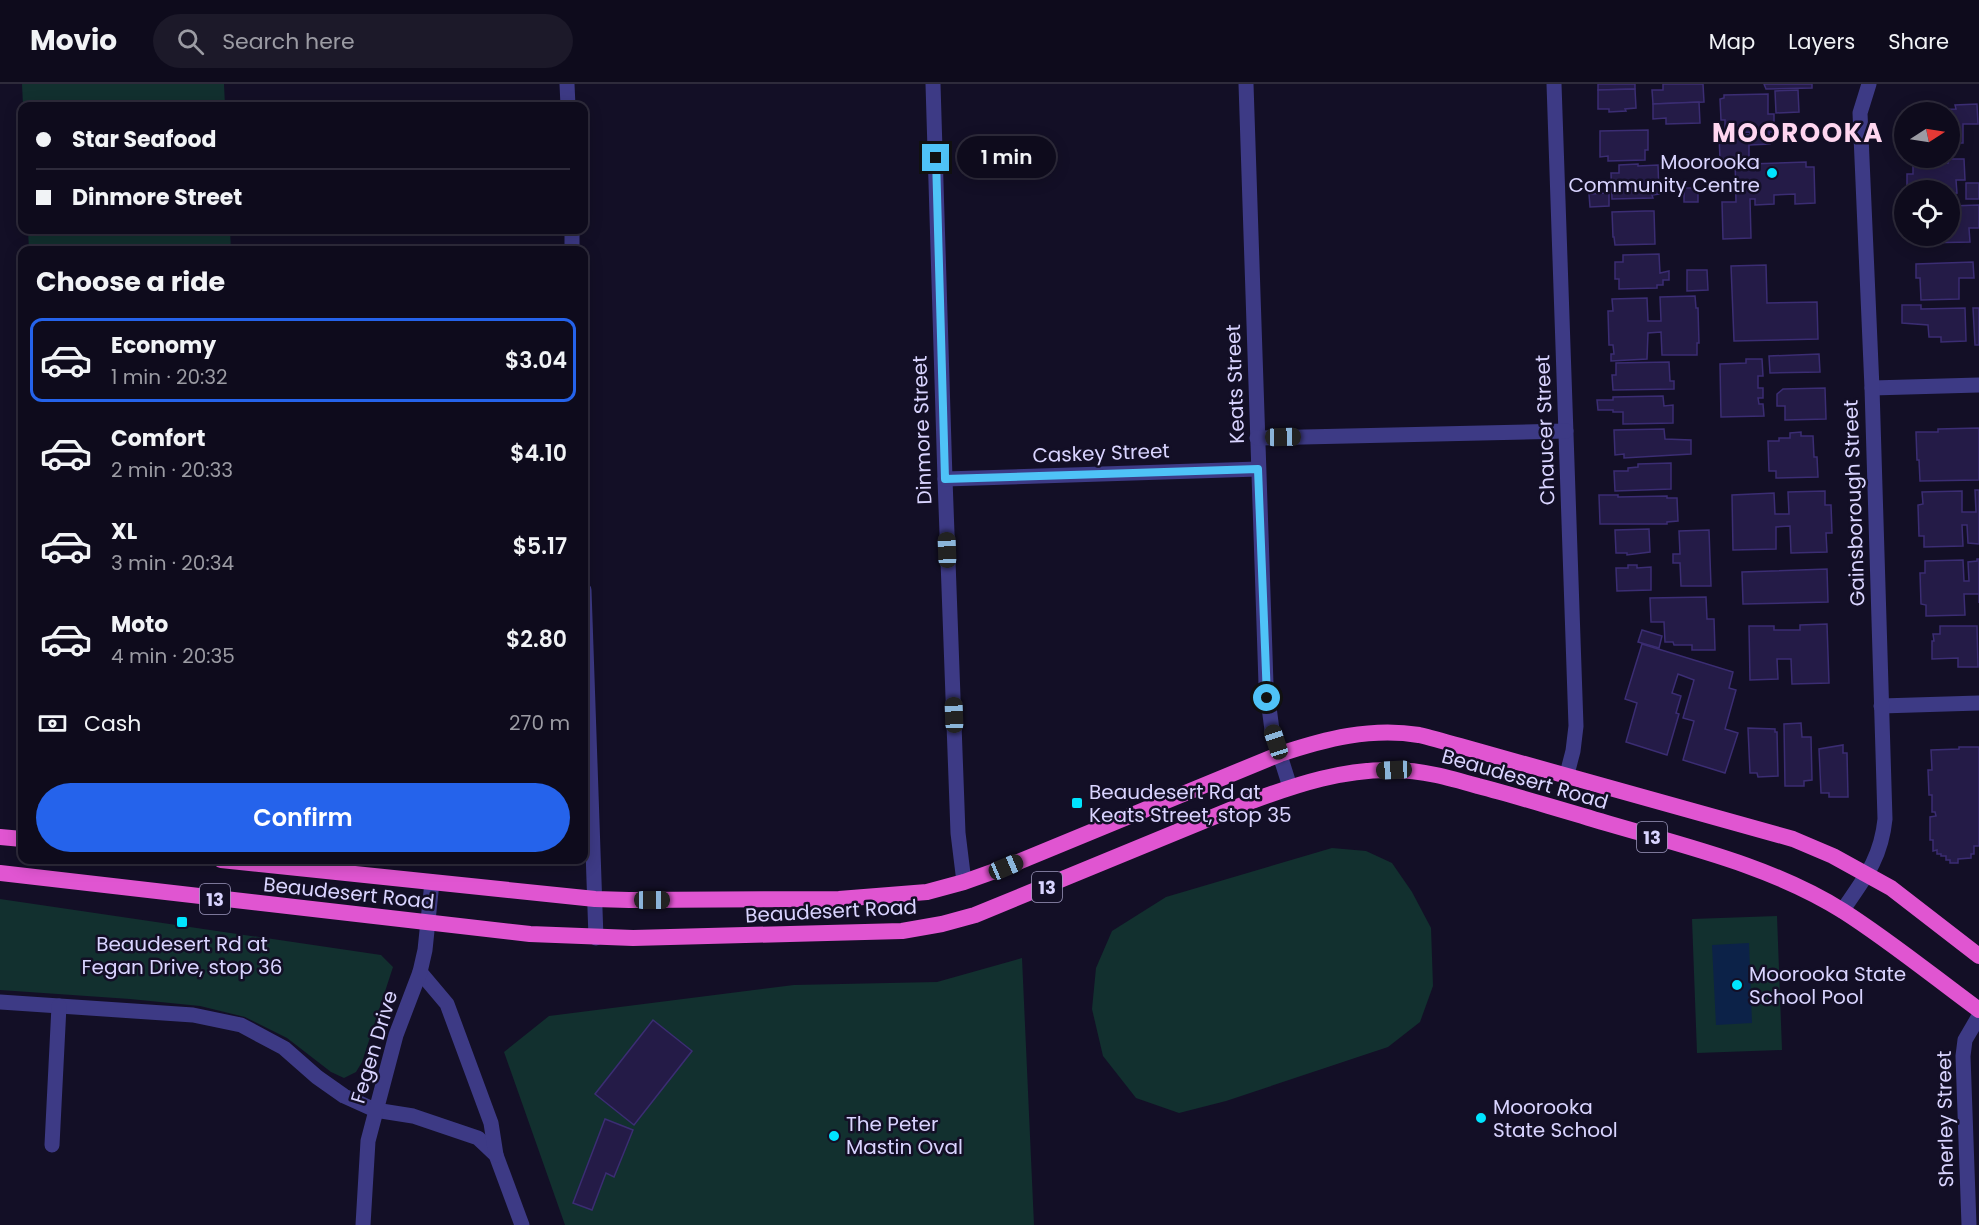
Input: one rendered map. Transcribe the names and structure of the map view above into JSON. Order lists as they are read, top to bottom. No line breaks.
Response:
{"streets":{"highway":["Beaudesert Road","13"],"street":["Keats Street","Dinmore Street","Chaucer Street","Caskey Street","Gainsborough Street","Fegen Drive","Sherley Street"]},"crossings":[["Keats Street","Caskey Street"],["Keats Street","Beaudesert Road"],["Dinmore Street","Caskey Street"],["Dinmore Street","Beaudesert Road"],["Chaucer Street","Beaudesert Road"],["Gainsborough Street","Beaudesert Road"],["Beaudesert Road","Fegen Drive"]],"districts":["MOOROOKA"],"places":{"other":["Moorooka Community Centre","Moorooka State School Pool","Moorooka State School","The Peter Mastin Oval"],"transit":["Beaudesert Rd at Keats Street, stop 35","Beaudesert Rd at Fegan Drive, stop 36"]},"north":"right","page":{"header":"Movio","search":"Search here","nav":["Map","Layers","Share"],"banner":["Star Seafood","Dinmore Street"],"bubble":"1 min","heading":"Choose a ride","list":[{"name":"Economy","note":"1 min · 20:32","value":"$3.04"},{"name":"Comfort","note":"2 min · 20:33","value":"$4.10"},{"name":"XL","note":"3 min · 20:34","value":"$5.17"},{"name":"Moto","note":"4 min · 20:35","value":"$2.80"}],"pay":["Cash","270 m"],"buttons":"Confirm"}}
